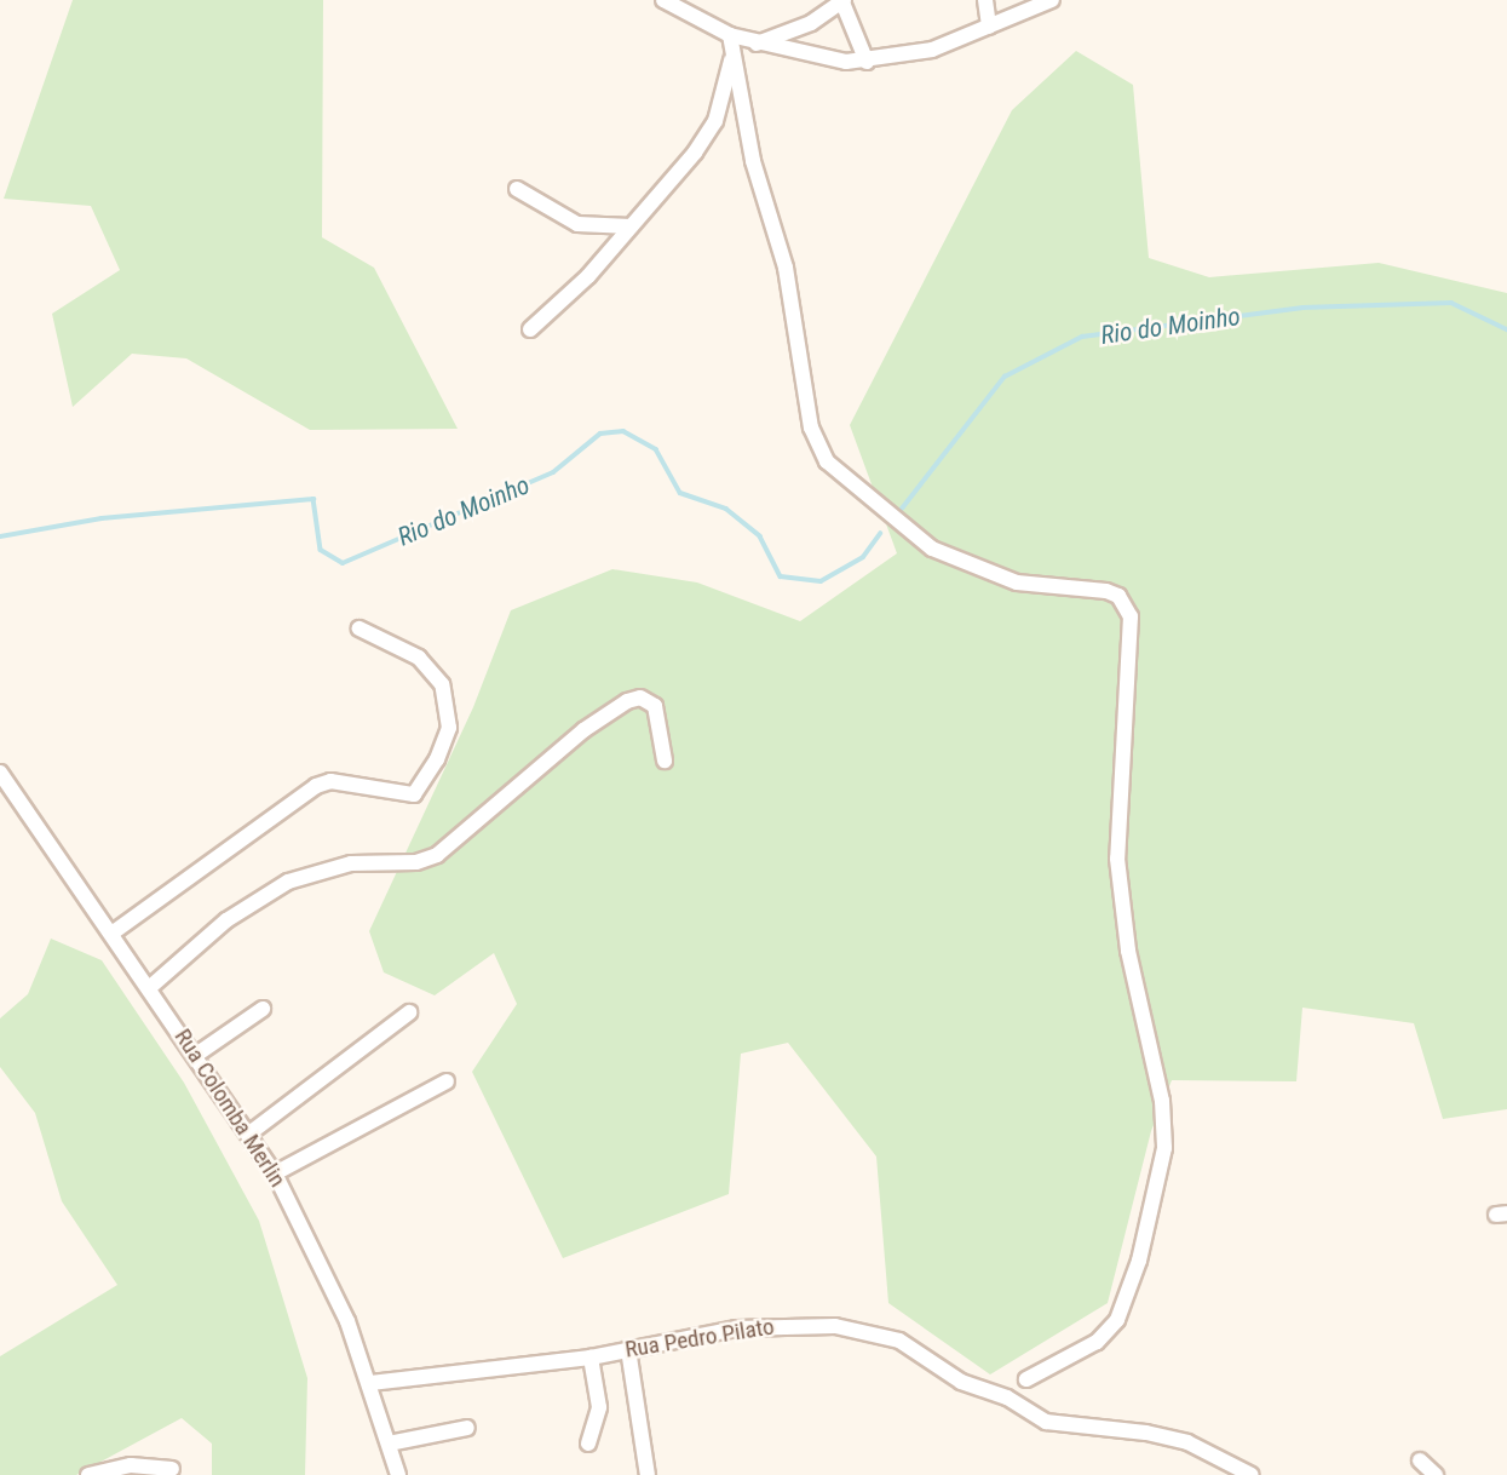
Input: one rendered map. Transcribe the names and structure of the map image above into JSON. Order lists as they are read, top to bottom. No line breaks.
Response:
{"streets":{"street":["Rua Colomba Merlin","Rua Pedro Pilato"]},"crossings":[["Rua Colomba Merlin","Rua Pedro Pilato"]],"water":["Rio do Moinho"]}
